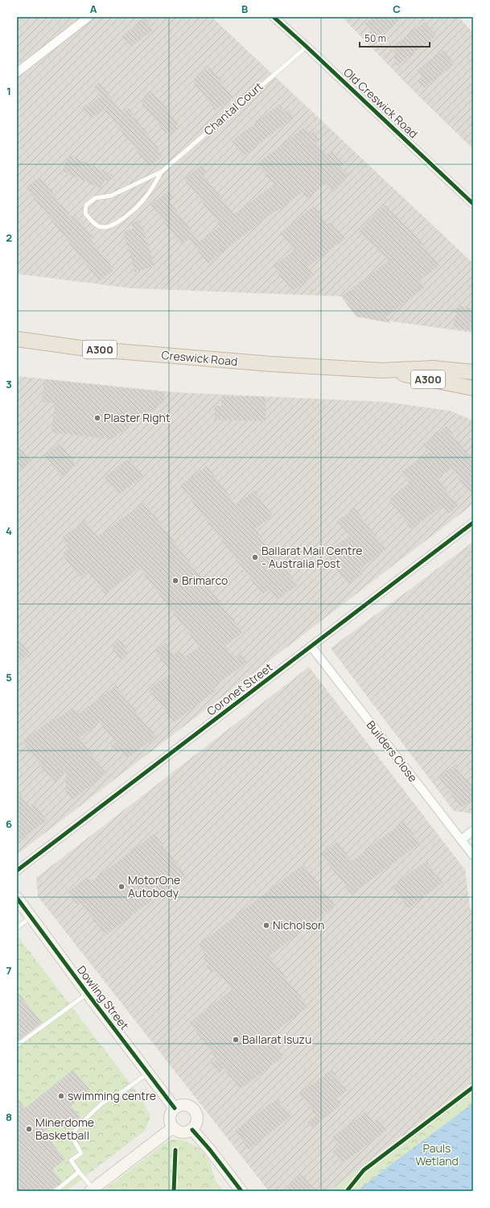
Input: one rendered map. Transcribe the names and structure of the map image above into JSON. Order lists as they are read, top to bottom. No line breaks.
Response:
{"streets":{"highway":["A300","Creswick Road"],"street":["Old Creswick Road","Coronet Street","Builders Close","Dowling Street"],"lane":["Chantal Court"]},"crossings":[["Old Creswick Road","Chantal Court"],["Coronet Street","Builders Close"]],"parks":["Pauls Wetland"],"places":["Plaster Right","Ballarat Mail Centre - Australia Post","Brimarco","MotorOne Autobody","Nicholson","Ballarat Isuzu","swimming centre","Minerdome Basketball"],"scale_bar":"50 m","grid":{"columns":["A","B","C"],"rows":["1","2","3","4","5","6","7","8"]}}
